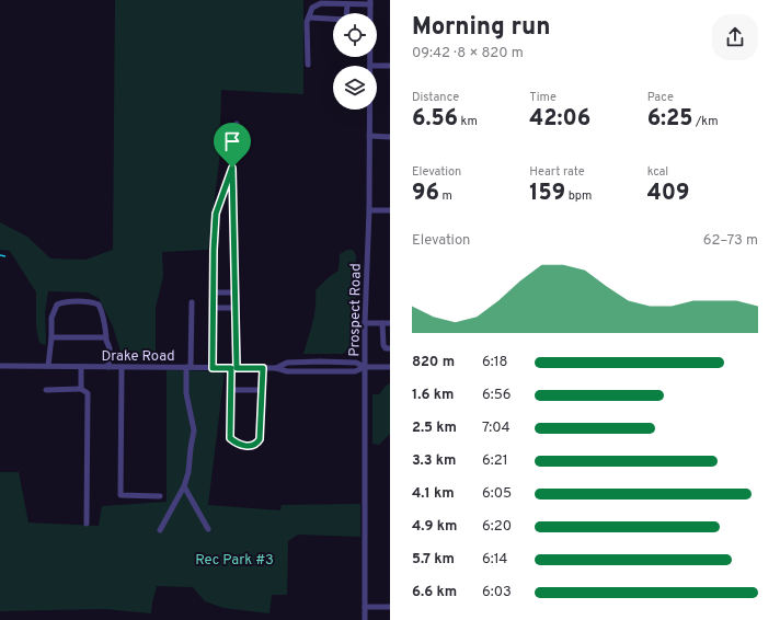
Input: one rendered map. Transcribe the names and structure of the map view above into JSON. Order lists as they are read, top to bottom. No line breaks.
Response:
{"streets":{"street":["Prospect Road","Drake Road"]},"crossings":[["Prospect Road","Drake Road"]],"parks":["Rec Park #3"],"page":{"heading":["Morning run","09:42 · 8 × 820 m"],"stats":[["Distance","6.56 km"],["Time","42:06"],["Pace","6:25 /km"],["Elevation","96 m"],["Heart rate","159 bpm"],["kcal","409"]],"chart":["Elevation","62–73 m"],"list":[{"name":"820 m","note":"6:18"},{"name":"1.6 km","note":"6:56"},{"name":"2.5 km","note":"7:04"},{"name":"3.3 km","note":"6:21"},{"name":"4.1 km","note":"6:05"},{"name":"4.9 km","note":"6:20"},{"name":"5.7 km","note":"6:14"},{"name":"6.6 km","note":"6:03"}]}}
